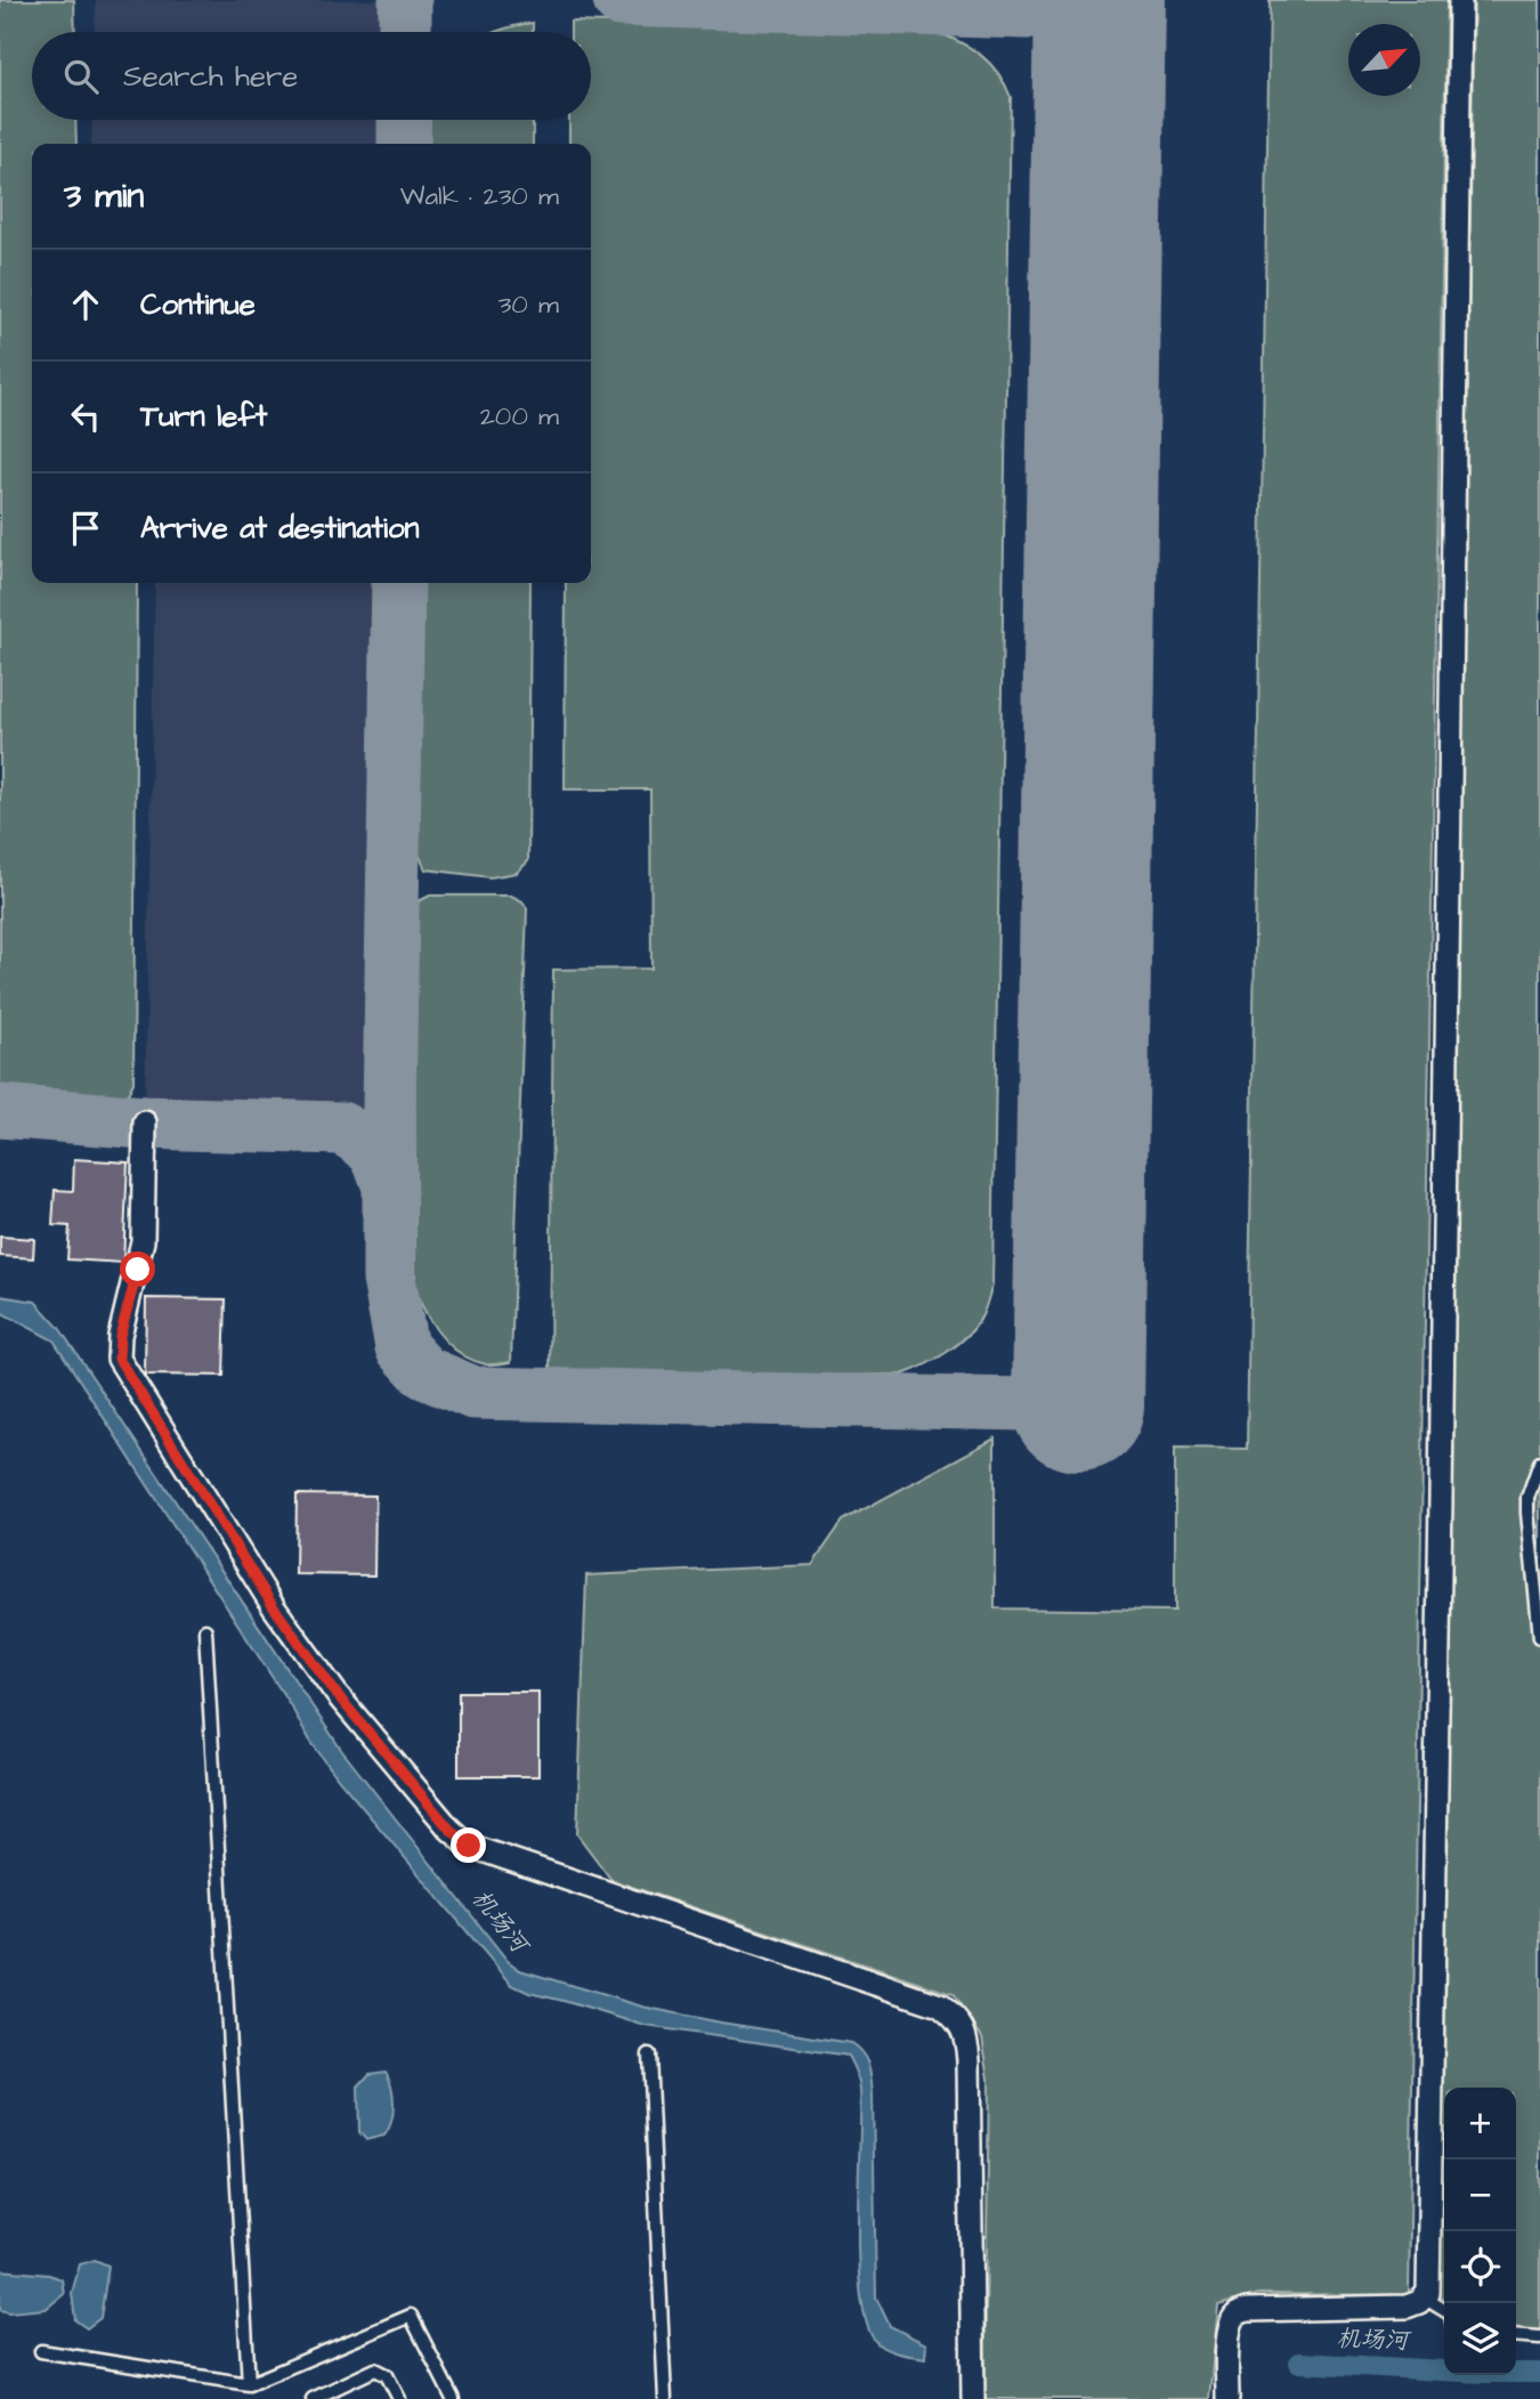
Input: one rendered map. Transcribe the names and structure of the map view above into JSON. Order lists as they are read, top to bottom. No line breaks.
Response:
{"water":["机场河"],"north":"top right","page":{"search":"Search here","heading":["3 min","Walk · 230 m"],"list":[["Continue","30 m"],["Turn left","200 m"],"Arrive at destination"],"map_buttons":["+","−"]}}
